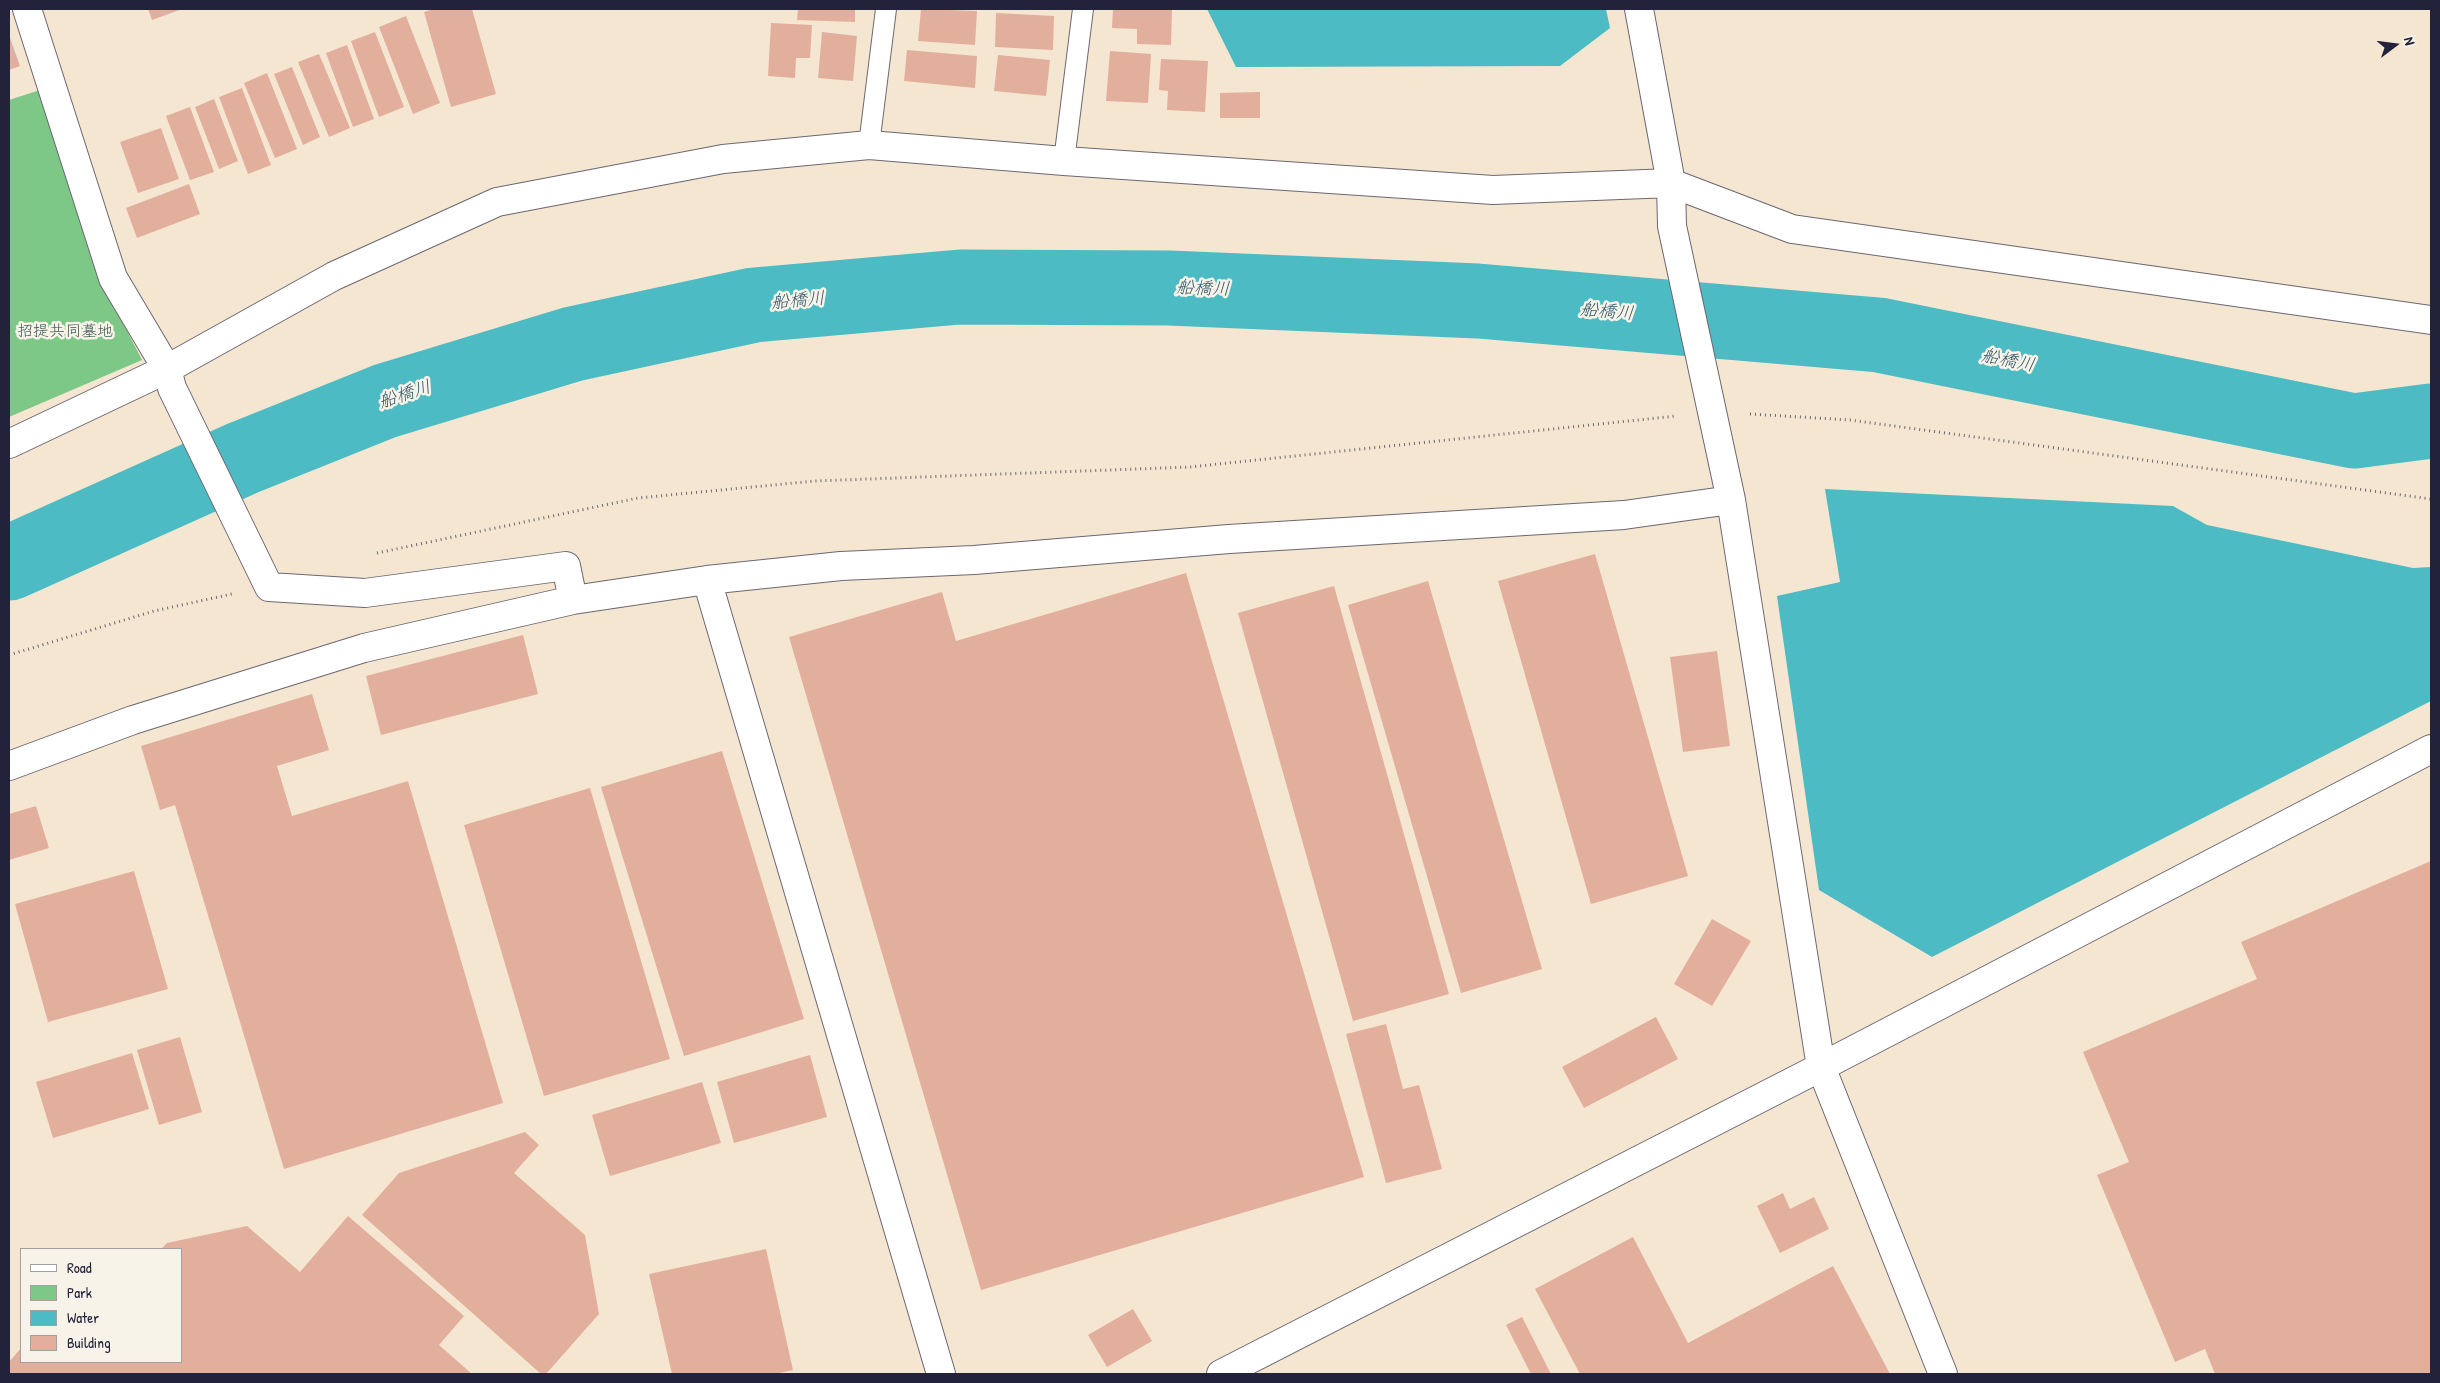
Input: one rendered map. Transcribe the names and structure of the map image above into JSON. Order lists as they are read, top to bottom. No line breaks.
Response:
{"water":["船橋川"],"parks":["招提共同墓地"],"legend":["Road","Park","Water","Building"],"north":"right"}
